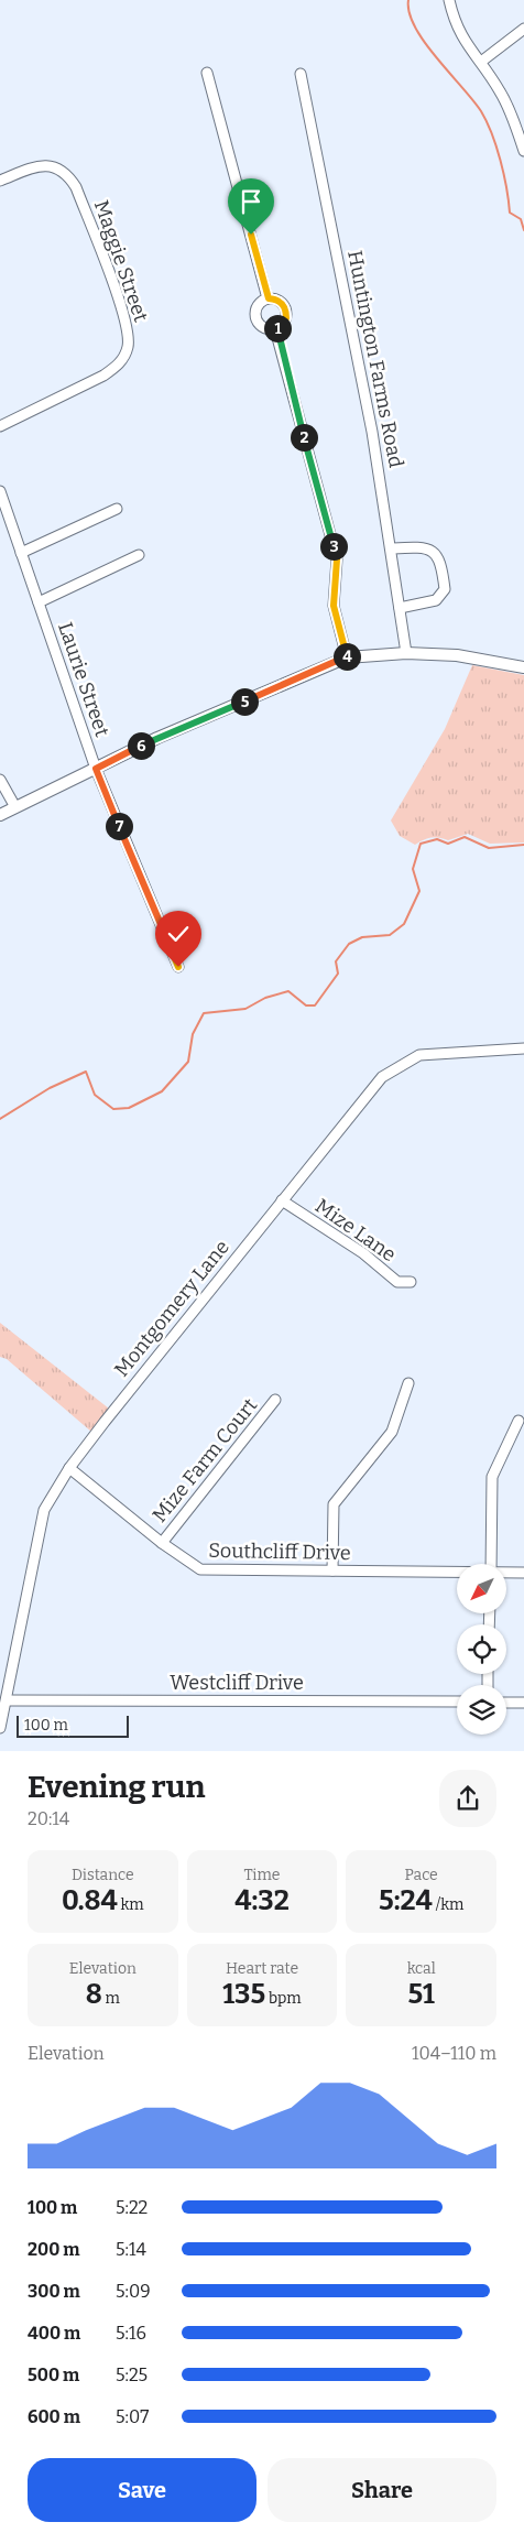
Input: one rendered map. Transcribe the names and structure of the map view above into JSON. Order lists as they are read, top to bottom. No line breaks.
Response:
{"streets":{"street":["Maggie Street","Huntington Farms Road","Laurie Street","Mize Lane","Montgomery Lane","Mize Farm Court","Southcliff Drive","Westcliff Drive"]},"crossings":[["Mize Lane","Montgomery Lane"],["Montgomery Lane","Southcliff Drive"],["Montgomery Lane","Westcliff Drive"],["Mize Farm Court","Southcliff Drive"]],"scale_bar":"100 m","north":"bottom left","page":{"pins":["1","2","3","4","5","6","7"],"scale":"100 m","heading":["Evening run","20:14"],"stats":[["Distance","0.84 km"],["Time","4:32"],["Pace","5:24 /km"],["Elevation","8 m"],["Heart rate","135 bpm"],["kcal","51"]],"chart":["Elevation","104–110 m"],"list":[{"name":"100 m","note":"5:22"},{"name":"200 m","note":"5:14"},{"name":"300 m","note":"5:09"},{"name":"400 m","note":"5:16"},{"name":"500 m","note":"5:25"},{"name":"600 m","note":"5:07"}],"buttons":["Save","Share"]}}
